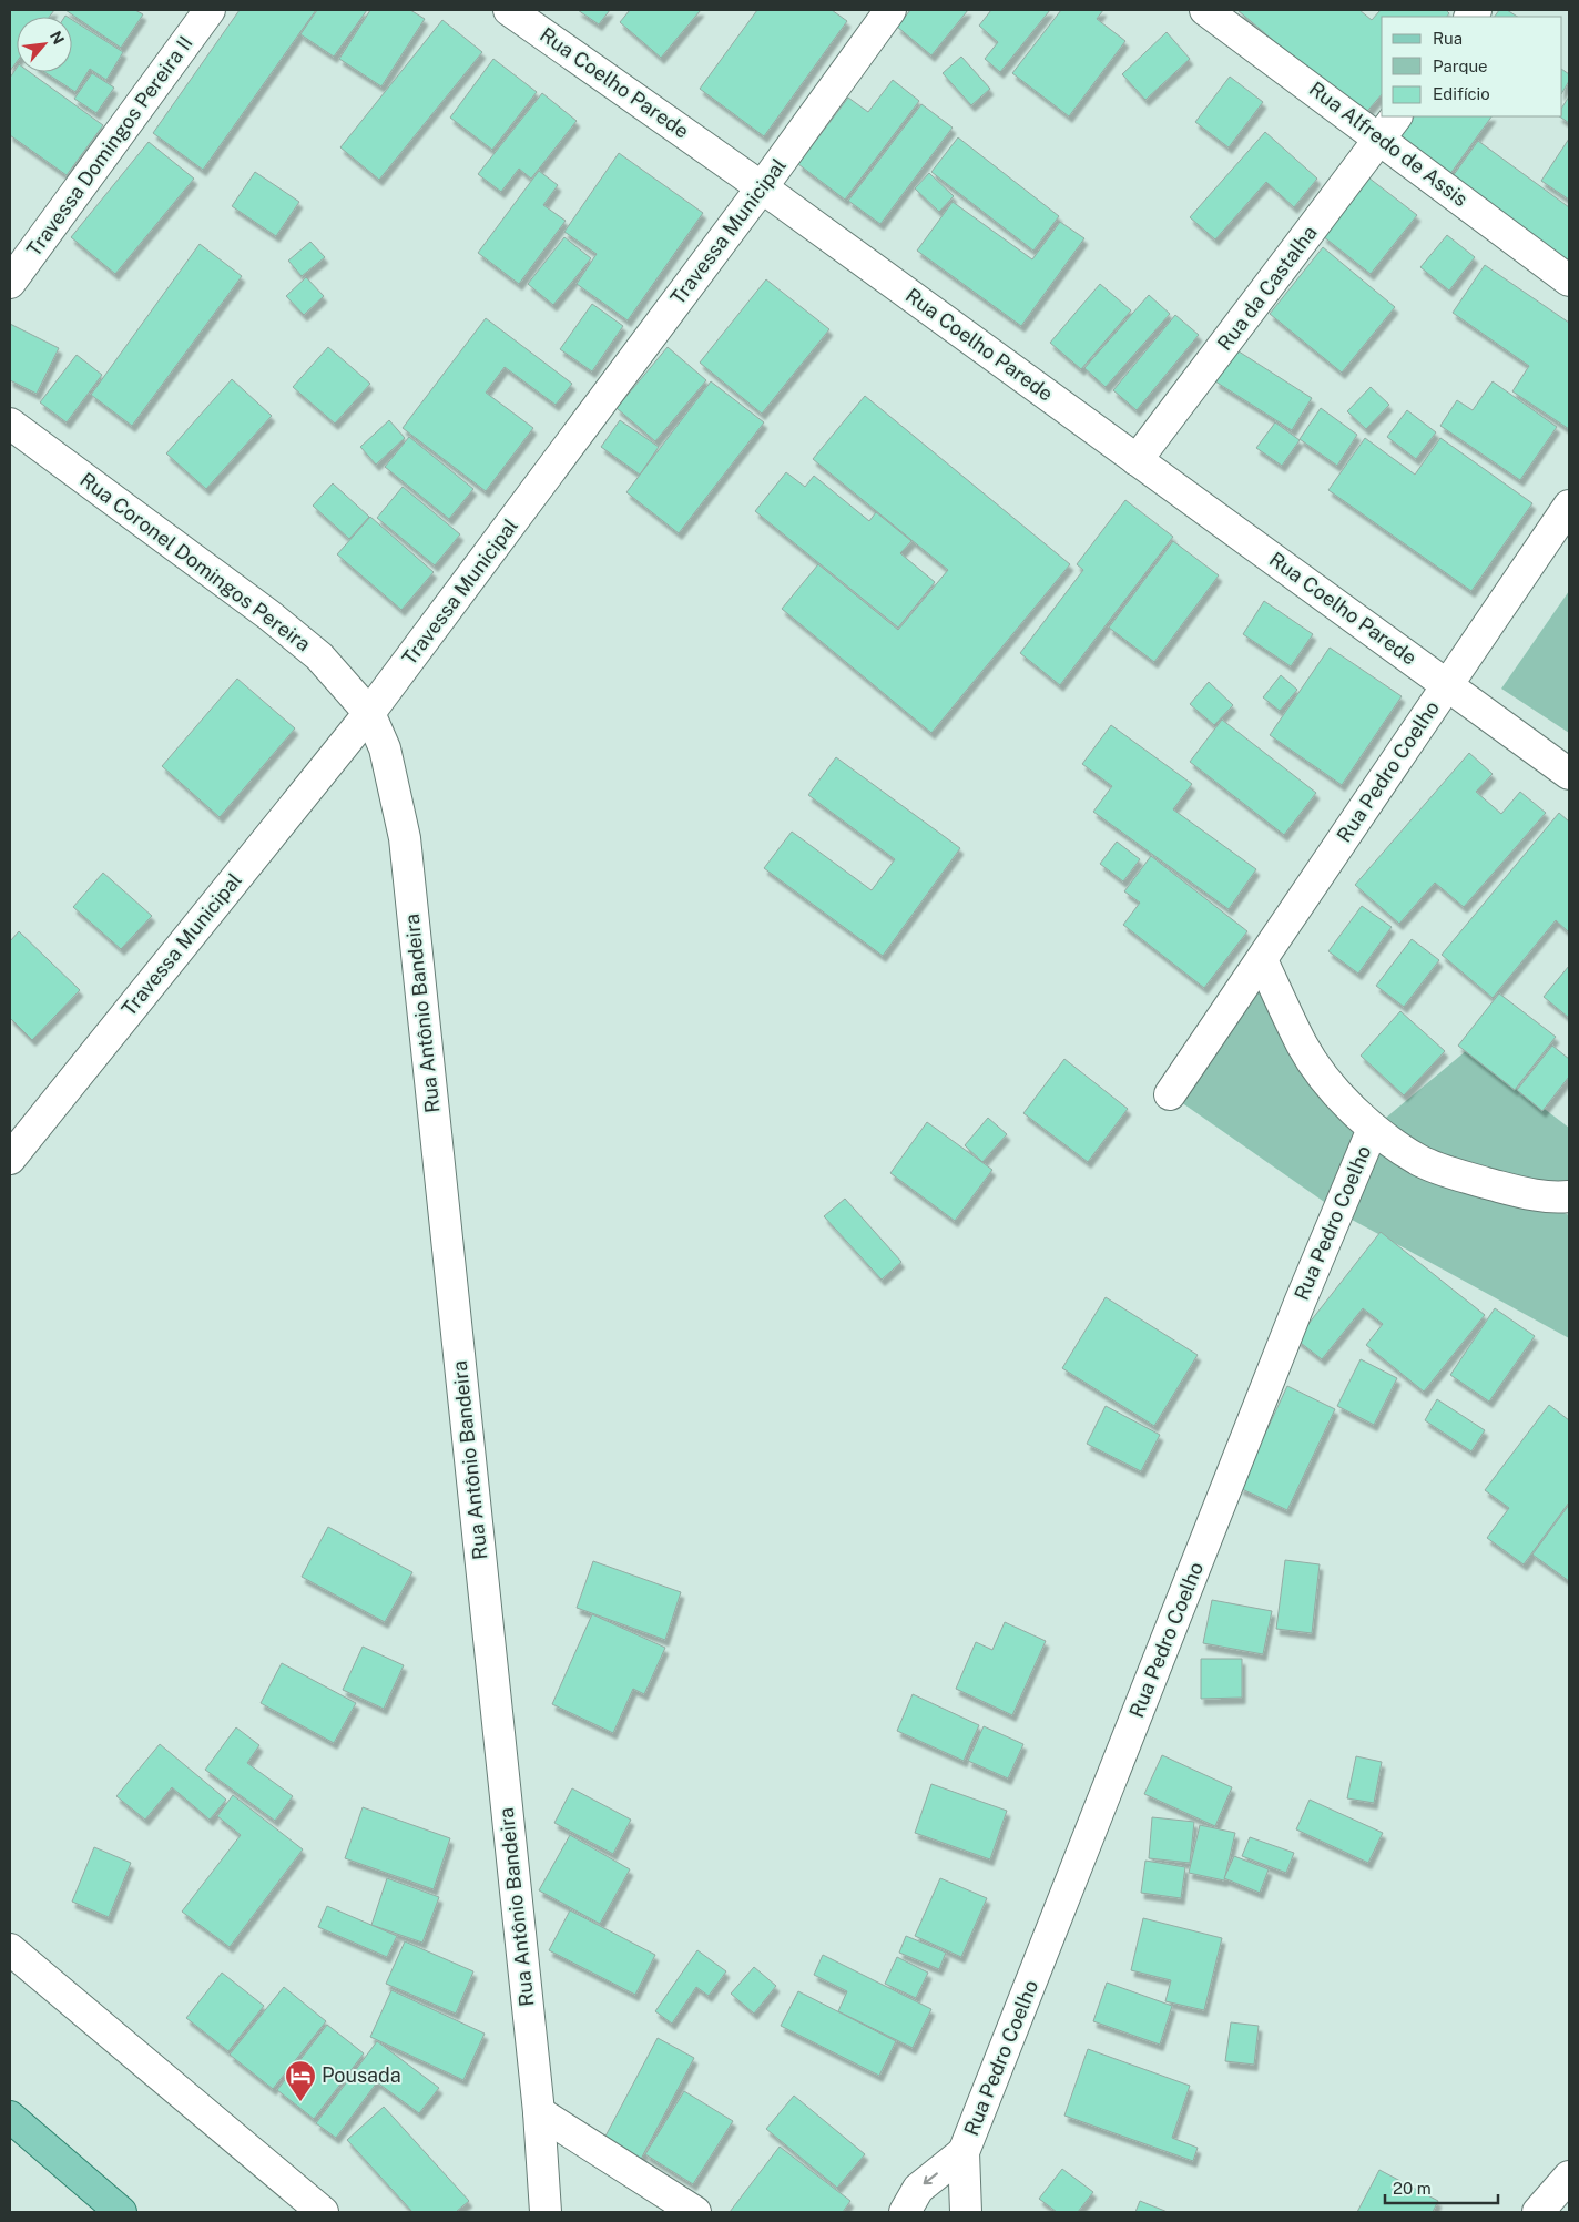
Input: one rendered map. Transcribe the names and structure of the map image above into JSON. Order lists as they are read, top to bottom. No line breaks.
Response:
{"streets":{"street":["Rua Coelho Parede","Rua Alfredo de Assis","Travessa Domingos Pereira II","Travessa Municipal","Rua da Castalha","Rua Coronel Domingos Pereira","Rua Pedro Coelho","Rua Antônio Bandeira"]},"crossings":[["Rua Coelho Parede","Travessa Municipal"],["Rua Coelho Parede","Rua da Castalha"],["Rua Coelho Parede","Rua Pedro Coelho"],["Rua Alfredo de Assis","Rua da Castalha"],["Travessa Municipal","Rua Coronel Domingos Pereira"],["Travessa Municipal","Rua Antônio Bandeira"],["Rua Coronel Domingos Pereira","Rua Antônio Bandeira"]],"places":{"hotel":["Pousada"]},"legend":["Rua","Parque","Edifício"],"scale_bar":"20 m","north":"top right"}
